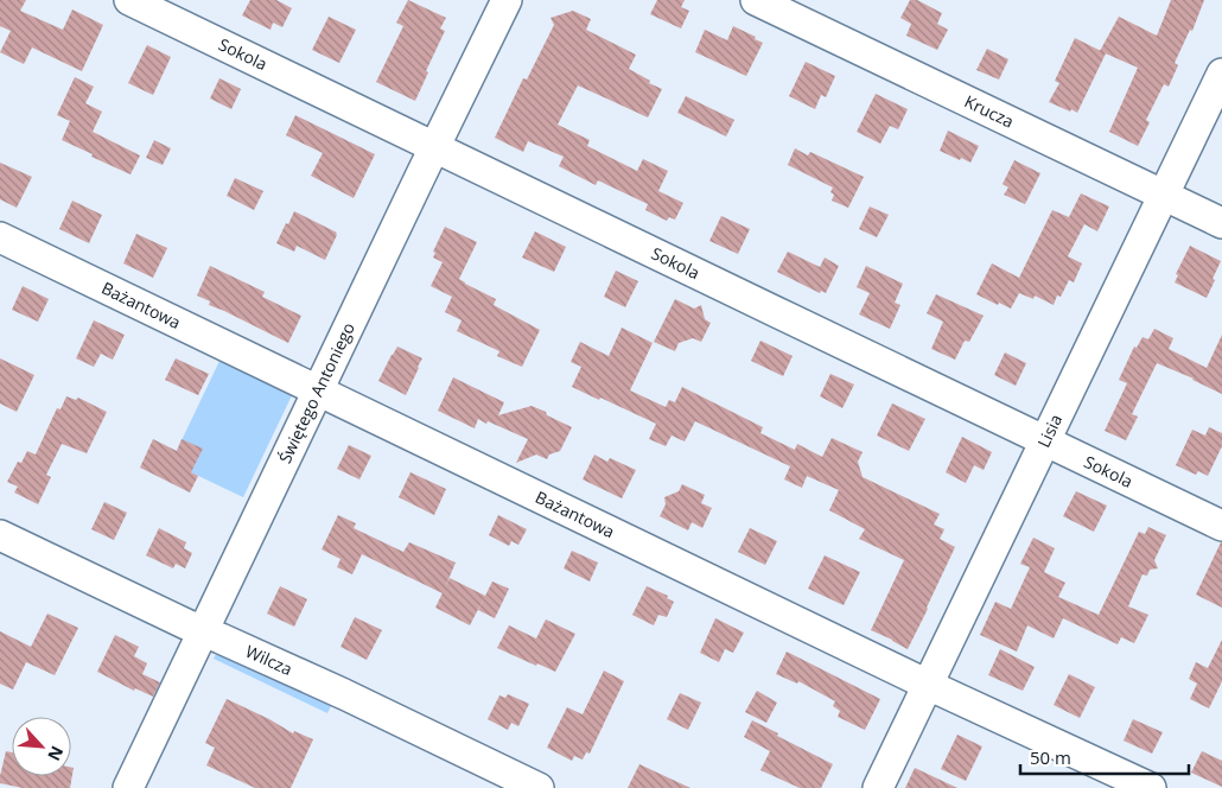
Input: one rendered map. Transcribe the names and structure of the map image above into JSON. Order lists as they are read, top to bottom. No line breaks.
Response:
{"streets":{"street":["Sokola","Krucza","Bażantowa","Świętego Antoniego","Lisia","Wilcza"]},"crossings":[["Sokola","Świętego Antoniego"],["Sokola","Lisia"],["Krucza","Lisia"],["Bażantowa","Świętego Antoniego"],["Bażantowa","Lisia"],["Świętego Antoniego","Wilcza"]],"scale_bar":"50 m","north":"bottom right"}
